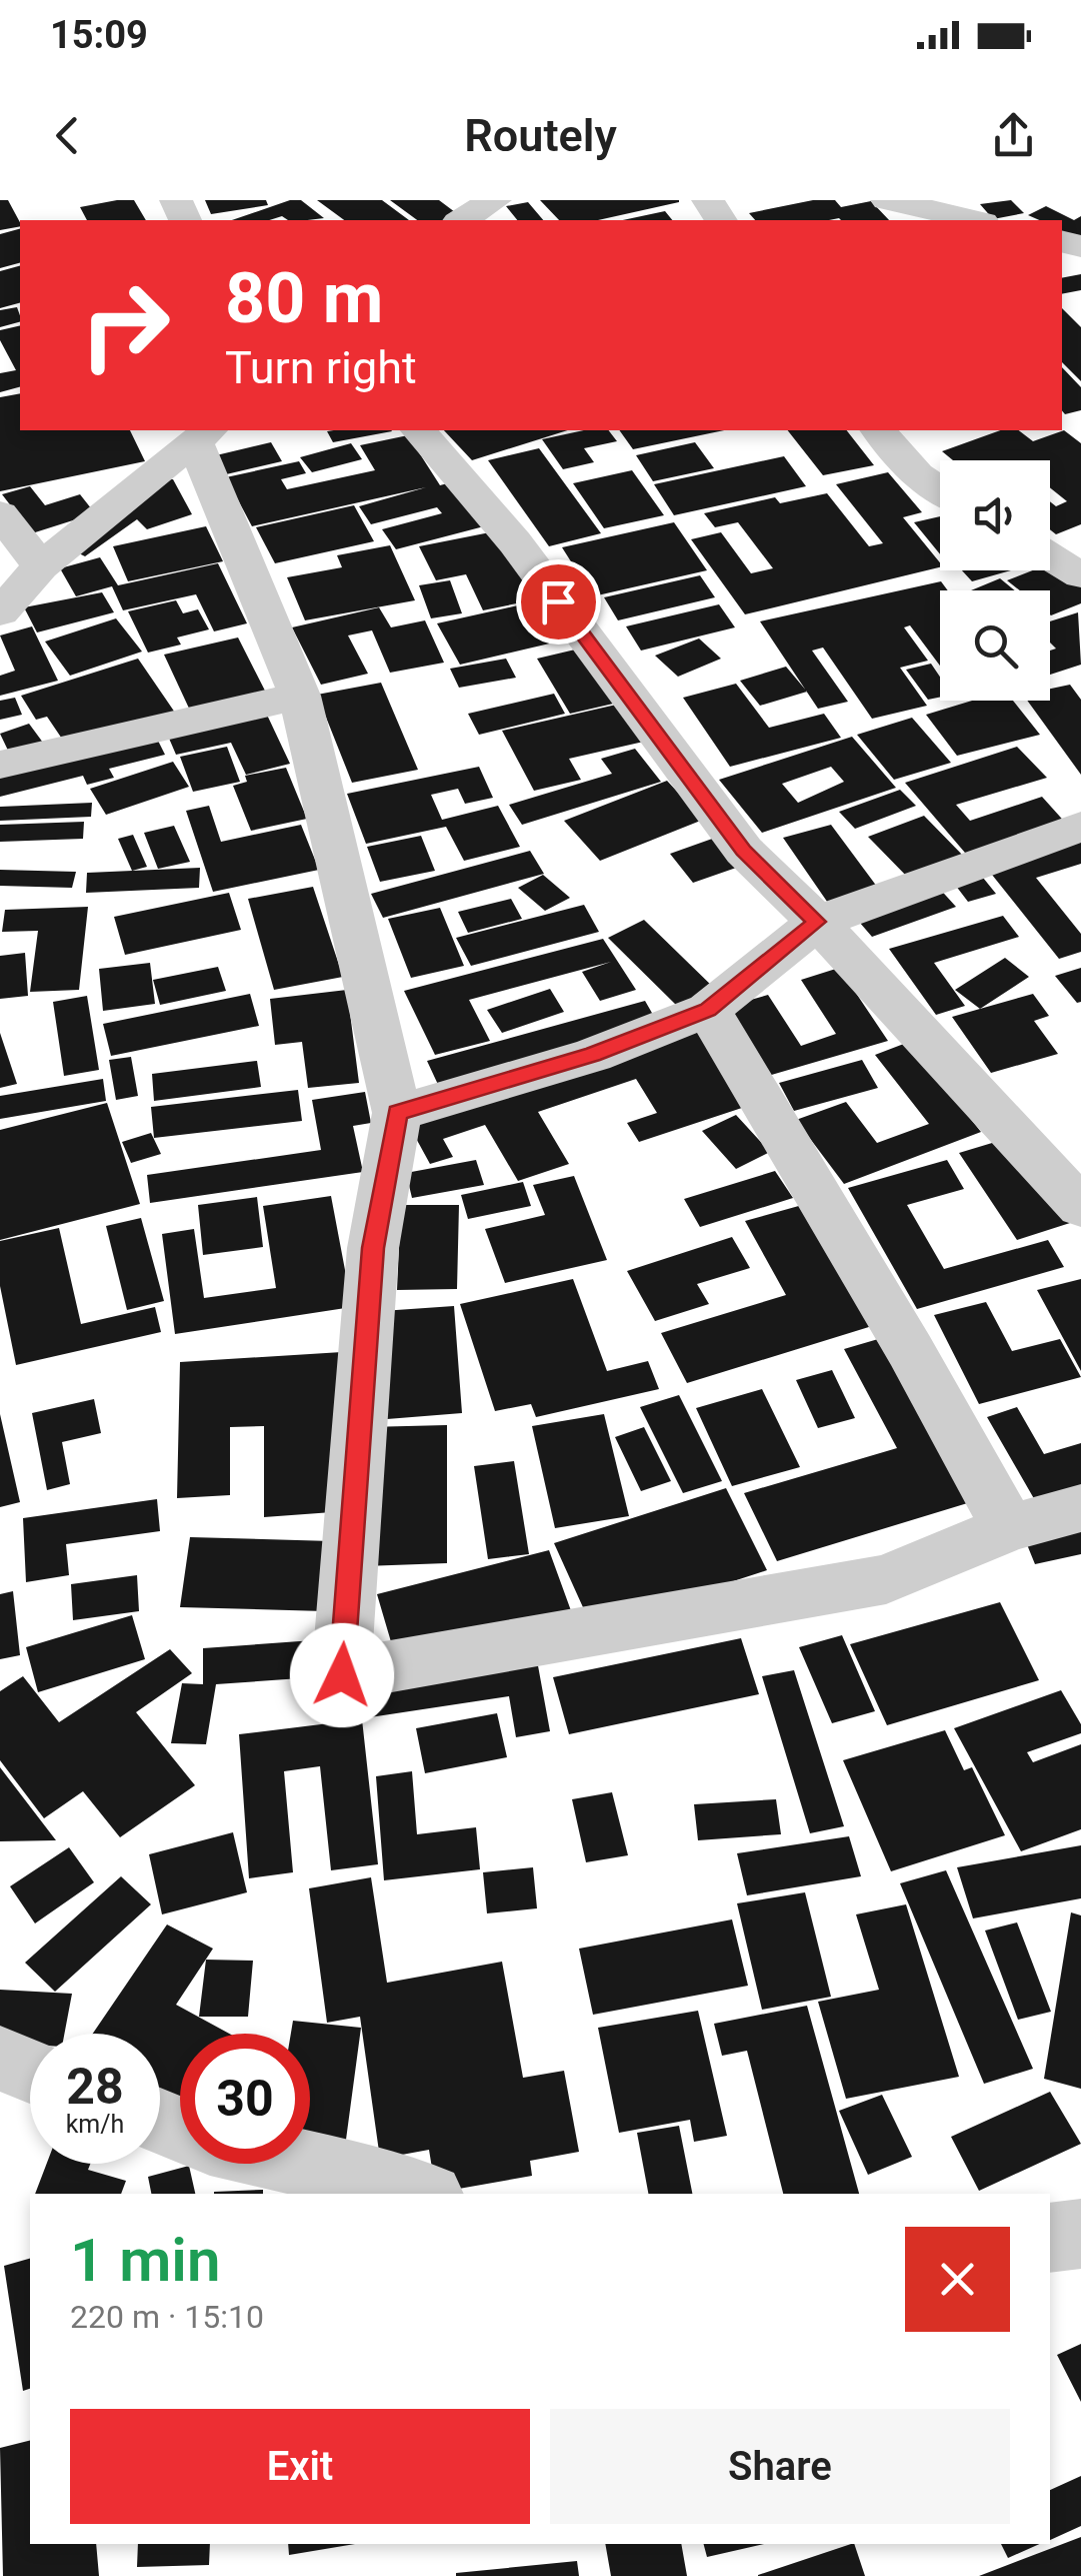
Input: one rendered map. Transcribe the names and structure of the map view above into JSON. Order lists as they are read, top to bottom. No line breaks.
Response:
{"page":{"status":"15:09","header":"Routely","turn":["80 m","Turn right"],"speed":"28 km/h","limit":"30","heading":["1 min","220 m · 15:10"],"buttons":["Exit","Share"]}}
